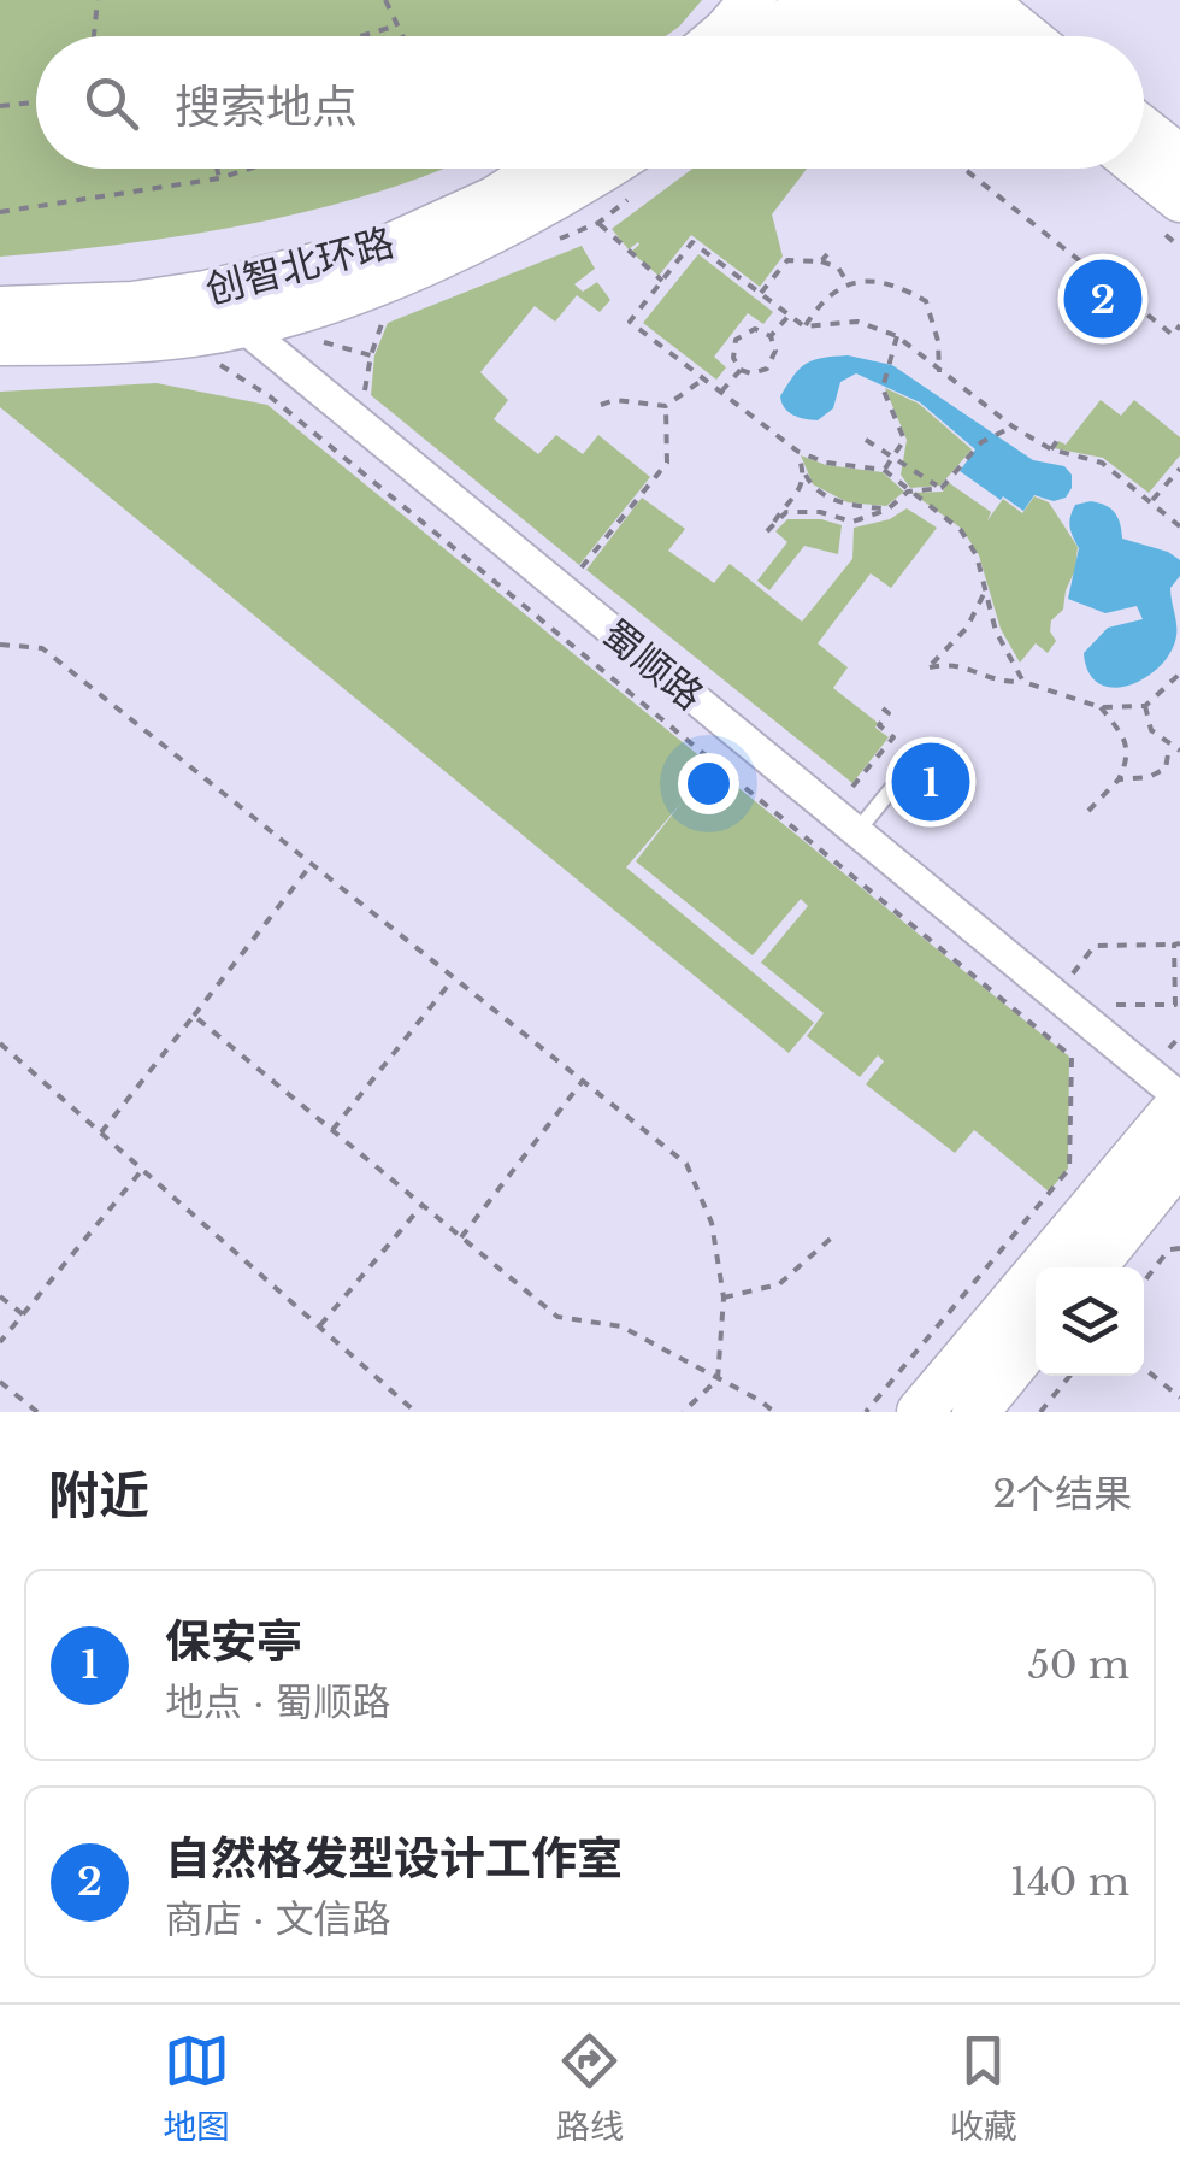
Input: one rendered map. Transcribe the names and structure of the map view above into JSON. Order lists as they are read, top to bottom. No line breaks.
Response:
{"streets":{"main road":["创智北环路"],"street":["蜀顺路"]},"page":{"search":"搜索地点","pins":["2","1"],"heading":["附近","2个结果"],"list":[{"mark":"1","name":"保安亭","note":"地点 · 蜀顺路","value":"50 m"},{"mark":"2","name":"自然格发型设计工作室","note":"商店 · 文信路","value":"140 m"}],"nav":["地图","路线","收藏"]}}
